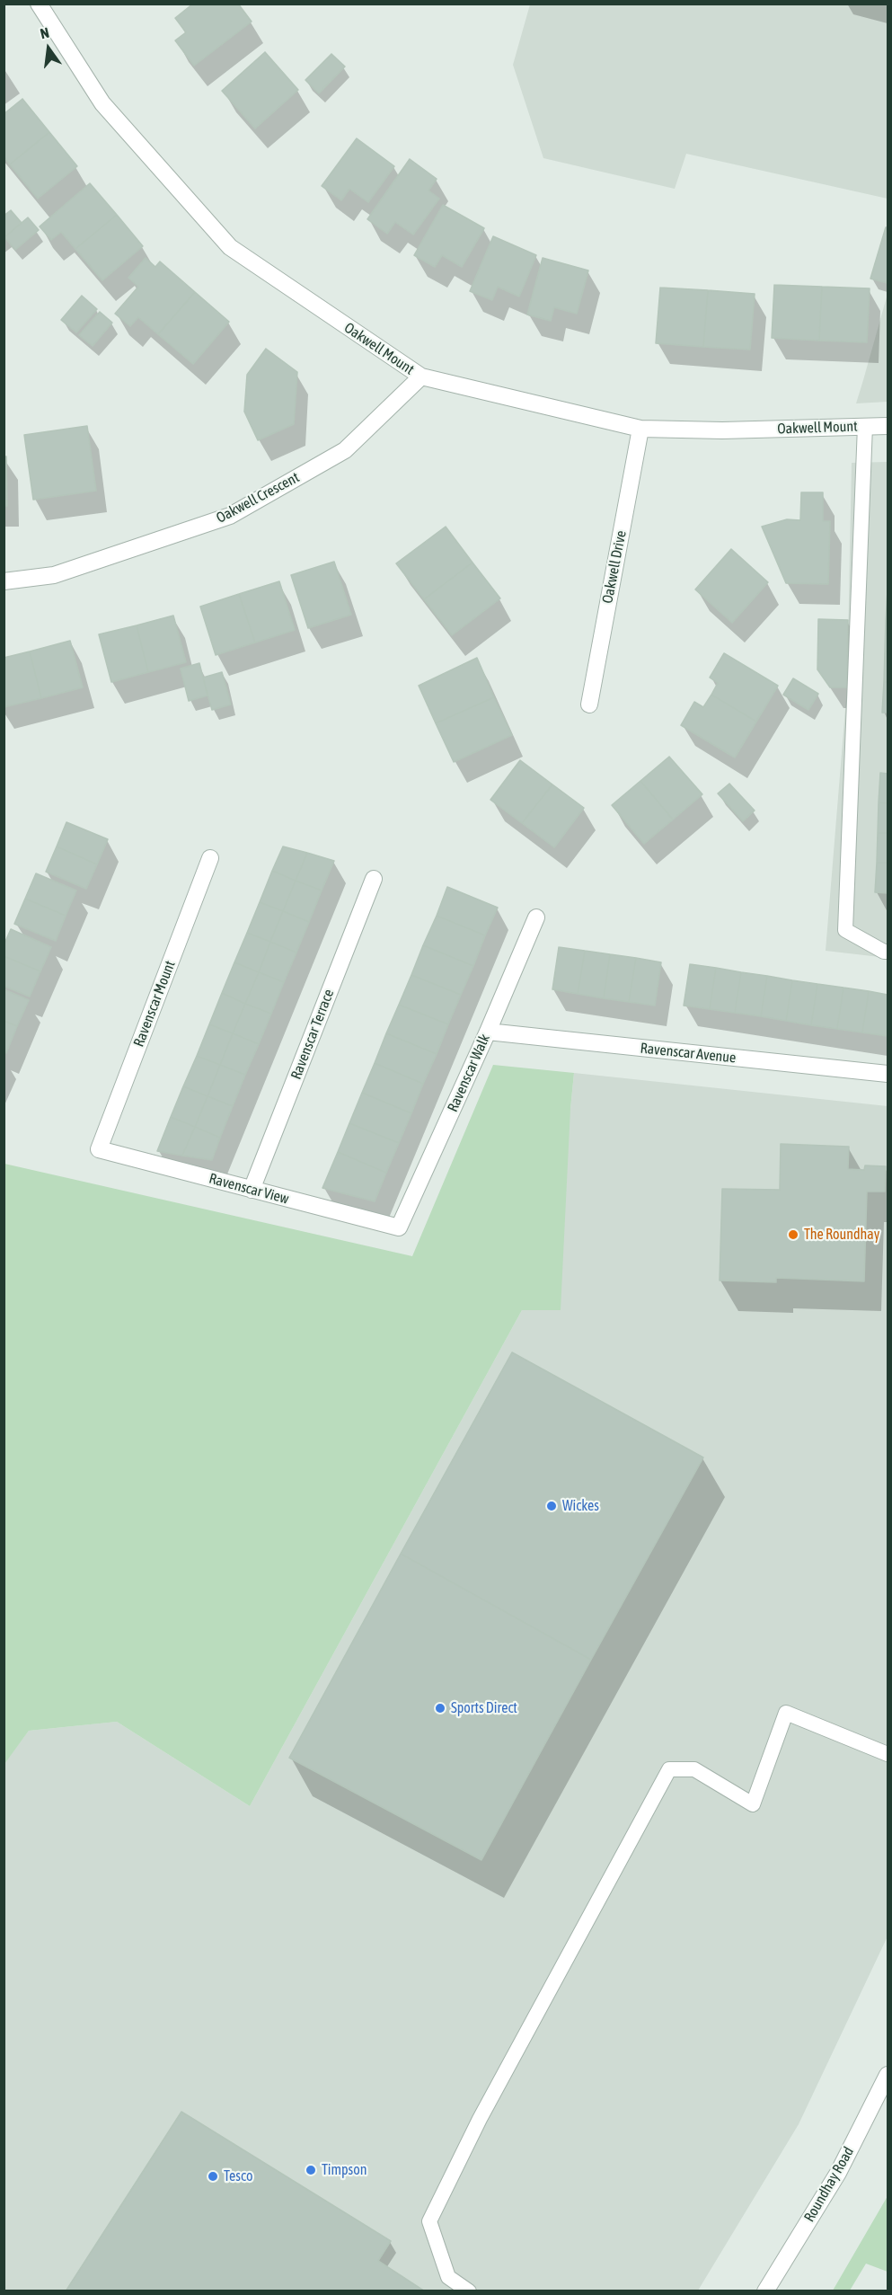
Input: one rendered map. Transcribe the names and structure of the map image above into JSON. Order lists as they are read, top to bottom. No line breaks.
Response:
{"streets":{"street":["Oakwell Mount","Oakwell Crescent","Oakwell Drive","Ravenscar Mount","Ravenscar Terrace","Ravenscar Avenue","Ravenscar Walk","Ravenscar View","Roundhay Road"]},"crossings":[["Oakwell Mount","Oakwell Crescent"],["Oakwell Mount","Oakwell Drive"],["Ravenscar Mount","Ravenscar View"],["Ravenscar Terrace","Ravenscar View"],["Ravenscar Avenue","Ravenscar Walk"],["Ravenscar Walk","Ravenscar View"]],"places":["The Roundhay","Wickes","Sports Direct","Timpson","Tesco"],"north":"top"}
